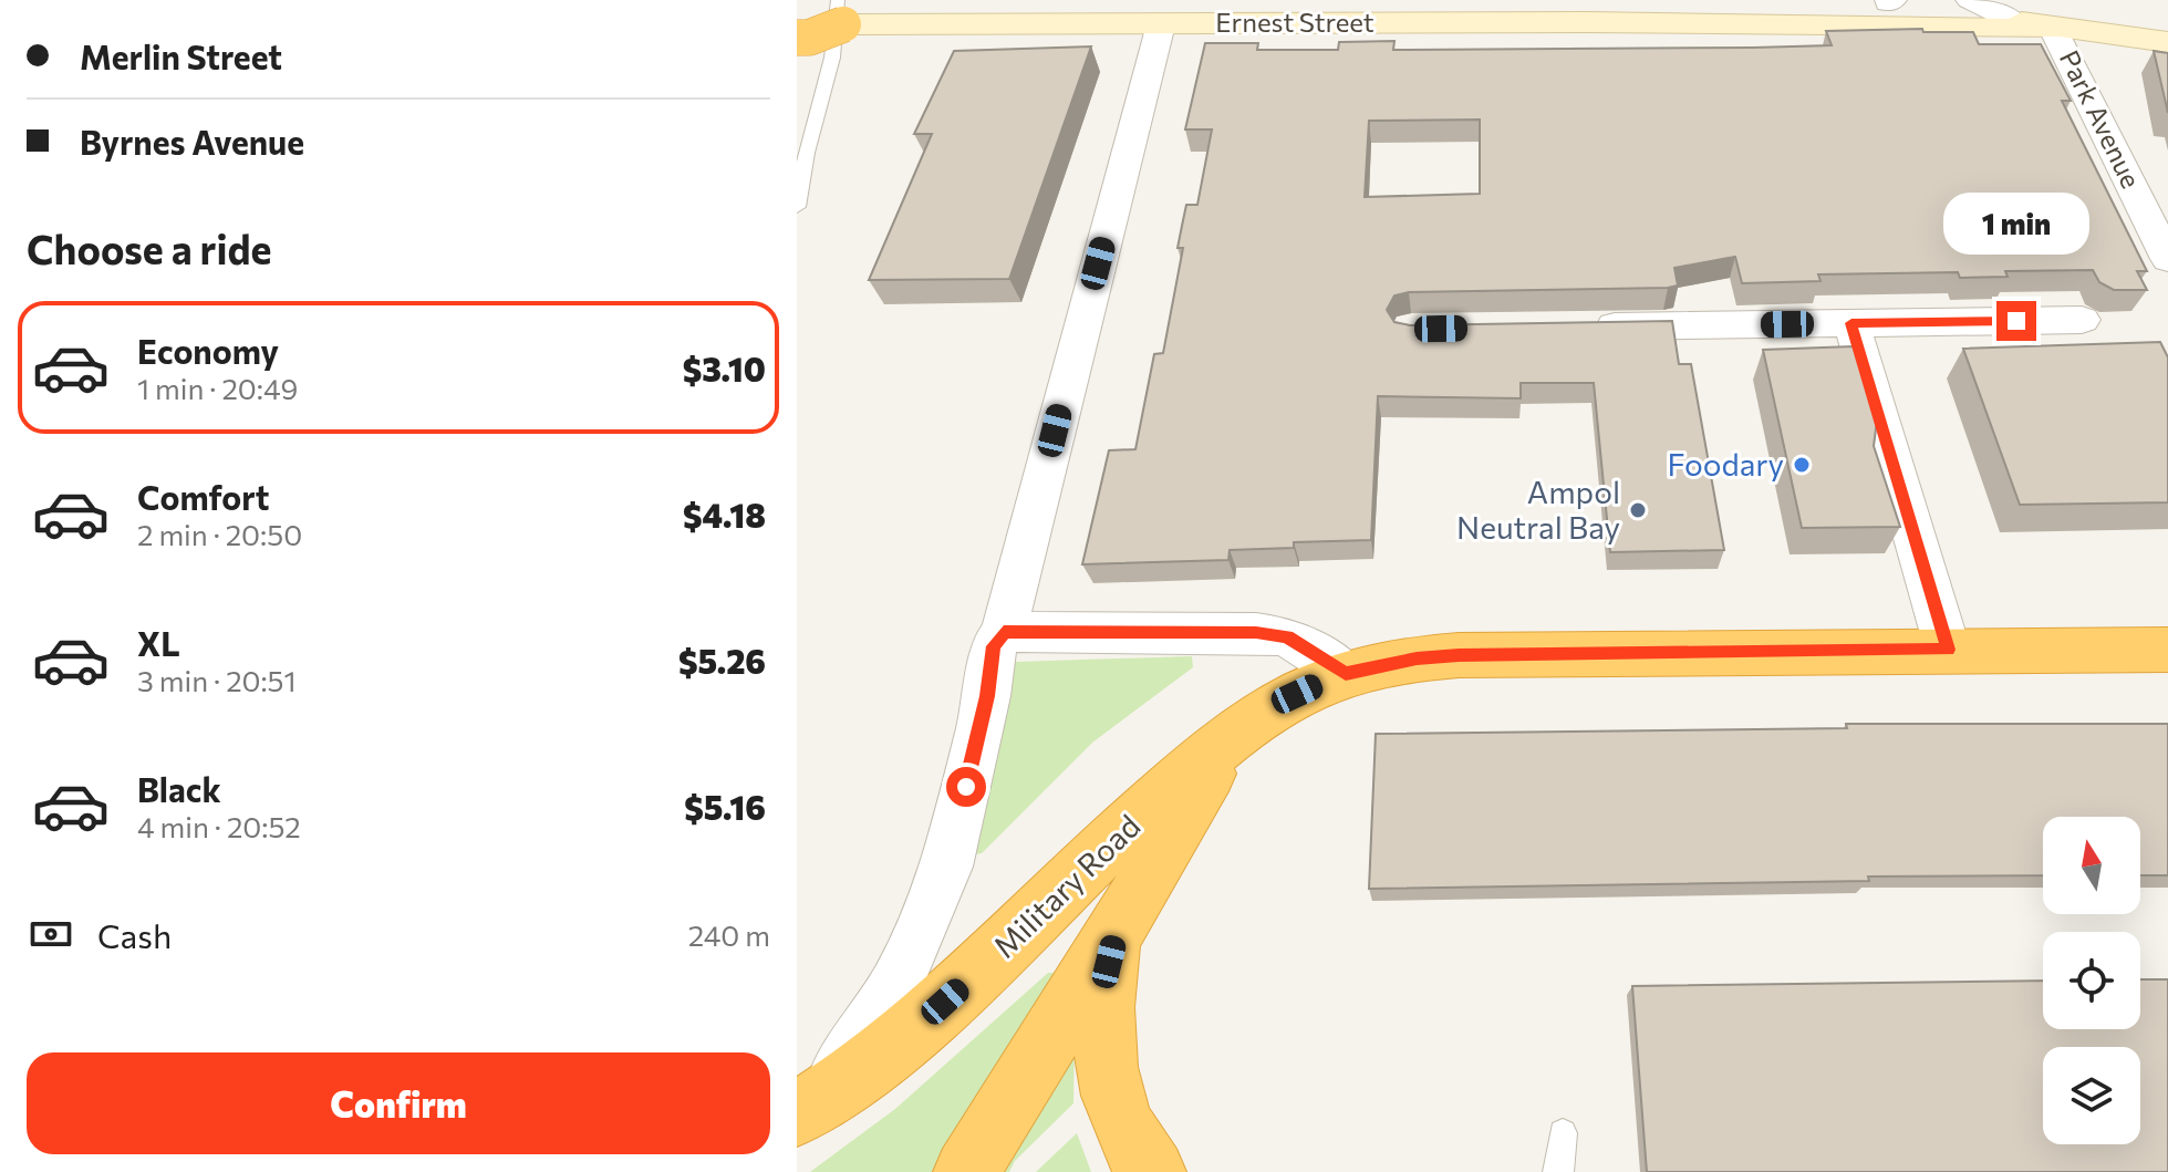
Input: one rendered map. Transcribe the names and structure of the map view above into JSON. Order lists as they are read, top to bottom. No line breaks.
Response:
{"streets":{"highway":["Military Road"],"main road":["Ernest Street"],"street":["Park Avenue"]},"crossings":[["Ernest Street","Park Avenue"]],"places":["Foodary","Ampol Neutral Bay"],"north":"top","page":{"banner":["Merlin Street","Byrnes Avenue"],"bubble":"1 min","heading":"Choose a ride","list":[{"name":"Economy","note":"1 min · 20:49","value":"$3.10"},{"name":"Comfort","note":"2 min · 20:50","value":"$4.18"},{"name":"XL","note":"3 min · 20:51","value":"$5.26"},{"name":"Black","note":"4 min · 20:52","value":"$5.16"}],"pay":["Cash","240 m"],"buttons":"Confirm"}}
